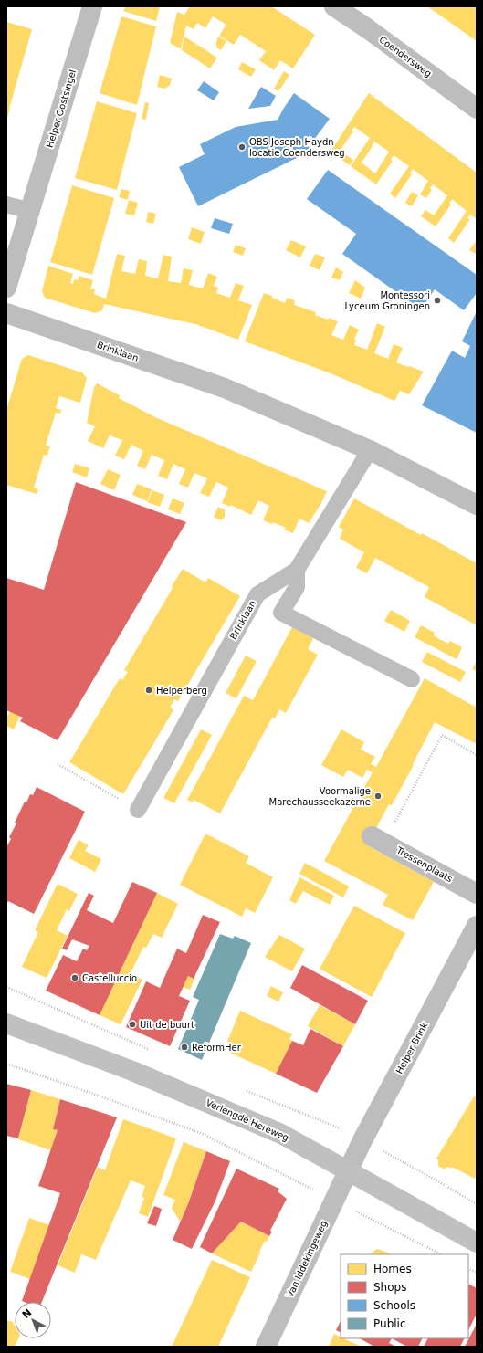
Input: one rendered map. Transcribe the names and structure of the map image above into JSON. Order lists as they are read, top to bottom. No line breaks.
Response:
{"streets":{"main road":["Verlengde Hereweg"],"street":["Coendersweg","Helper Oostsingel","Brinklaan","Tressenplaats","Helper Brink","Van Iddekingeweg"]},"crossings":[["Helper Brink","Verlengde Hereweg"],["Helper Brink","Van Iddekingeweg"],["Verlengde Hereweg","Van Iddekingeweg"]],"places":["OBS Joseph Haydn locatie Coendersweg","Montessori Lyceum Groningen","Helperberg","Voormalige Marechausseekazerne","Castelluccio","Uit de buurt","ReformHer"],"legend":["Homes","Shops","Schools","Public"],"north":"top left"}
